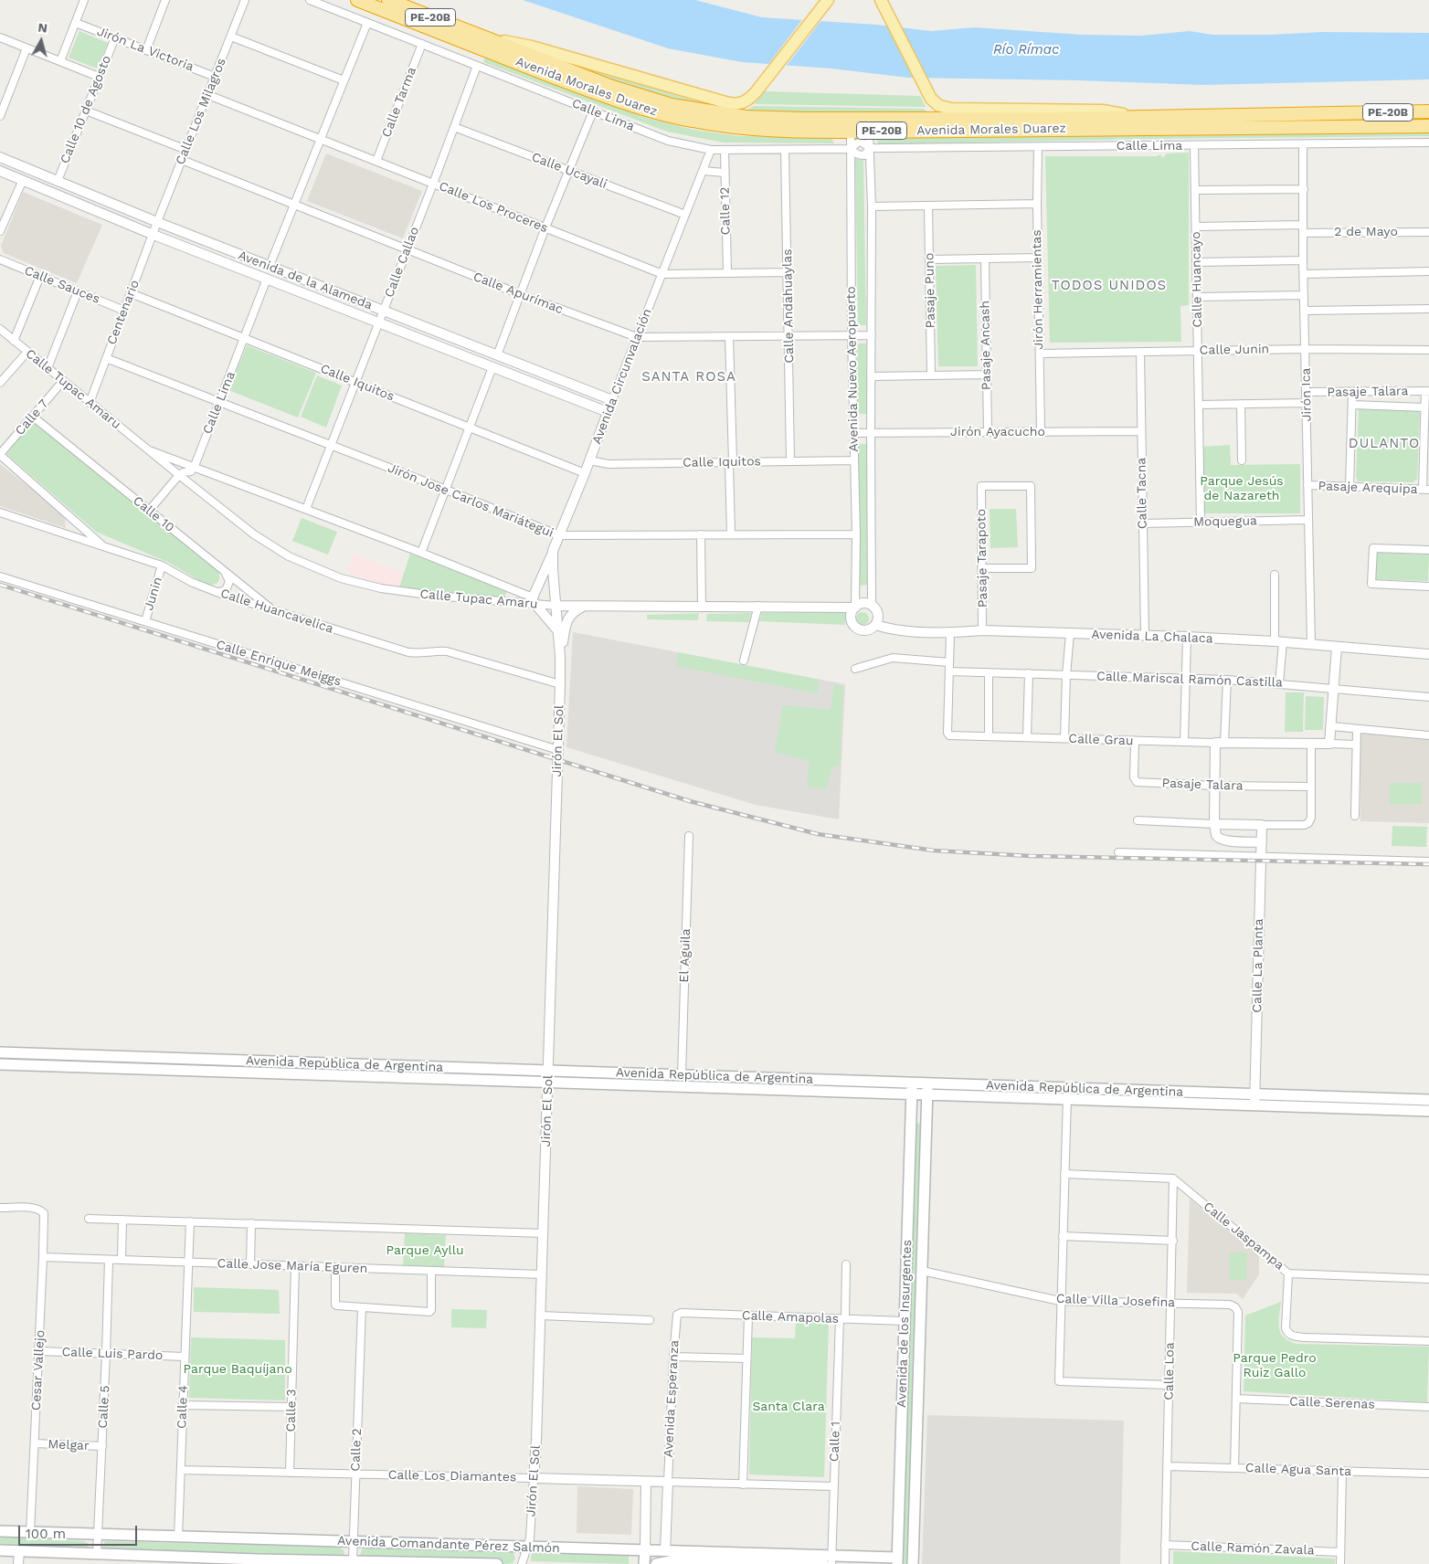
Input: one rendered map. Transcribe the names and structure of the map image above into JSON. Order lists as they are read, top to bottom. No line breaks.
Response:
{"streets":{"highway":["PE-20B","Avenida Morales Duarez"],"main road":["Avenida República de Argentina","Avenida de los Insurgentes","Avenida Comandante Pérez Salmón"],"street":["Jirón La Victoria","Calle Tarma","Calle 10 de Agosto","Calle Los Milagros","Calle Lima","Calle Ucayali","Calle Los Proceres","Calle 12","2 de Mayo","Calle Callao","Calle Huancayo","Avenida de la Alameda","Calle Sauces","Jirón Herramientas","Pasaje Puno","Calle Apurímac","Calle Andahuaylas","Centenario","Pasaje Ancash","Calle Junin","Avenida Nuevo Aeropuerto","Avenida Circunvalación","Calle Iquitos","Calle Tupac Amaru","Pasaje Talara","Jirón Ica","Calle 7","Jirón Ayacucho","Pasaje Arequipa","Calle Tacna","Jirón Jose Carlos Mariátegui","Calle 10","Moquegua","Pasaje Tarapoto","Junin","Calle Huancavelica","Avenida La Chalaca","Calle Enrique Meiggs","Calle Mariscal Ramón Castilla","Calle Grau","Jirón El Sol","El Aguila","Calle La Planta","Calle Jaspampa","Calle Jose María Eguren","Calle Villa Josefina","Calle Amapolas","Calle Luis Pardo","Cesar Vallejo","Calle Loa","Avenida Esperanza","Calle Serenas","Calle 5","Calle 4","Calle 3","Calle 1","Melgar","Calle 2","Calle Agua Santa","Calle Los Diamantes","Calle Ramón Zavala"]},"crossings":[["Jirón La Victoria","Calle 10 de Agosto"],["Jirón La Victoria","Calle Los Milagros"],["Avenida Morales Duarez","Avenida Nuevo Aeropuerto"],["Calle Tarma","Calle Lima"],["Calle Tarma","Calle Los Proceres"],["Calle 10 de Agosto","Avenida de la Alameda"],["Calle Los Milagros","Calle Los Proceres"],["Calle Los Milagros","Avenida de la Alameda"],["Calle Los Milagros","Calle Apurímac"],["Calle Los Milagros","Centenario"],["Calle Lima","Calle 12"],["Calle Lima","Calle Callao"],["Calle Lima","Calle Huancayo"],["Calle Lima","Avenida de la Alameda"],["Calle Lima","Jirón Herramientas"],["Calle Lima","Calle Andahuaylas"],["Calle Lima","Avenida Nuevo Aeropuerto"],["Calle Lima","Avenida Circunvalación"],["Calle Lima","Calle Iquitos"],["Calle Lima","Calle Tupac Amaru"],["Calle Lima","Jirón Ica"],["Calle Lima","Jirón Jose Carlos Mariátegui"],["Calle Ucayali","Calle Callao"],["Calle Ucayali","Avenida Circunvalación"],["Calle Los Proceres","Calle 12"],["Calle Los Proceres","Calle Callao"],["Calle Los Proceres","Calle Andahuaylas"],["Calle Los Proceres","Avenida Circunvalación"],["2 de Mayo","Jirón Ica"],["Calle Callao","Avenida de la Alameda"],["Calle Callao","Calle Apurímac"],["Calle Callao","Calle Iquitos"],["Calle Callao","Calle Tupac Amaru"],["Calle Callao","Jirón Jose Carlos Mariátegui"],["Calle Huancayo","Calle Junin"],["Calle Huancayo","Moquegua"],["Avenida de la Alameda","Centenario"],["Avenida de la Alameda","Avenida Circunvalación"],["Calle Sauces","Centenario"],["Jirón Herramientas","Calle Junin"],["Jirón Herramientas","Jirón Ayacucho"],["Calle Apurímac","Calle Andahuaylas"],["Calle Apurímac","Avenida Nuevo Aeropuerto"],["Calle Apurímac","Avenida Circunvalación"],["Calle Andahuaylas","Calle Iquitos"],["Centenario","Calle Iquitos"],["Centenario","Calle Tupac Amaru"],["Centenario","Jirón Jose Carlos Mariátegui"],["Pasaje Ancash","Jirón Ayacucho"],["Calle Junin","Jirón Ica"],["Calle Junin","Calle Tacna"],["Avenida Nuevo Aeropuerto","Calle Iquitos"],["Avenida Nuevo Aeropuerto","Calle Tupac Amaru"],["Avenida Nuevo Aeropuerto","Jirón Ayacucho"],["Avenida Nuevo Aeropuerto","Jirón Jose Carlos Mariátegui"],["Avenida Nuevo Aeropuerto","Avenida La Chalaca"],["Avenida Circunvalación","Calle Iquitos"],["Avenida Circunvalación","Calle Tupac Amaru"],["Avenida Circunvalación","Jirón Jose Carlos Mariátegui"],["Avenida Circunvalación","Jirón El Sol"],["Calle Tupac Amaru","Calle 7"],["Calle Tupac Amaru","Avenida La Chalaca"],["Calle Tupac Amaru","Jirón El Sol"],["Pasaje Talara","Jirón Ica"],["Pasaje Talara","Calle Grau"],["Jirón Ica","Pasaje Arequipa"],["Jirón Ica","Moquegua"],["Jirón Ica","Avenida La Chalaca"],["Calle 7","Calle 10"],["Jirón Ayacucho","Calle Tacna"],["Calle Tacna","Moquegua"],["Calle Tacna","Avenida La Chalaca"],["Calle 10","Calle Huancavelica"],["Pasaje Tarapoto","Avenida La Chalaca"],["Junin","Calle Huancavelica"],["Junin","Calle Enrique Meiggs"],["Calle Huancavelica","Jirón El Sol"],["Avenida La Chalaca","Calle Grau"],["Calle Enrique Meiggs","Jirón El Sol"],["Calle Mariscal Ramón Castilla","Calle Grau"],["Jirón El Sol","Avenida República de Argentina"],["Jirón El Sol","Calle Jose María Eguren"],["Jirón El Sol","Calle Los Diamantes"],["Jirón El Sol","Avenida Comandante Pérez Salmón"],["El Aguila","Avenida República de Argentina"],["Calle La Planta","Avenida República de Argentina"],["Avenida República de Argentina","Avenida de los Insurgentes"],["Calle Jaspampa","Calle Loa"],["Calle Jose María Eguren","Cesar Vallejo"],["Calle Jose María Eguren","Calle 5"],["Calle Jose María Eguren","Calle 4"],["Calle Jose María Eguren","Calle 3"],["Calle Villa Josefina","Avenida de los Insurgentes"],["Calle Villa Josefina","Calle Loa"],["Calle Villa Josefina","Calle Serenas"],["Calle Amapolas","Avenida de los Insurgentes"],["Calle Amapolas","Avenida Esperanza"],["Calle Amapolas","Calle 1"],["Avenida de los Insurgentes","Avenida Comandante Pérez Salmón"],["Calle Luis Pardo","Cesar Vallejo"],["Calle Luis Pardo","Calle 5"],["Calle Luis Pardo","Calle 4"],["Cesar Vallejo","Melgar"],["Cesar Vallejo","Avenida Comandante Pérez Salmón"],["Calle Loa","Calle Agua Santa"],["Calle Loa","Calle Ramón Zavala"],["Avenida Esperanza","Calle Los Diamantes"],["Calle 5","Melgar"],["Calle 5","Avenida Comandante Pérez Salmón"],["Calle 4","Calle Los Diamantes"],["Calle 4","Avenida Comandante Pérez Salmón"],["Calle 3","Calle Los Diamantes"],["Calle 1","Calle Los Diamantes"],["Calle 1","Avenida Comandante Pérez Salmón"],["Calle 2","Calle Los Diamantes"],["Calle 2","Avenida Comandante Pérez Salmón"]],"districts":["TODOS UNIDOS","SANTA ROSA","DULANTO"],"water":["Río Rímac"],"parks":["Parque Jesús de Nazareth","Parque Ayllu","Parque Pedro Ruiz Gallo","Parque Baquíjano","Santa Clara"],"scale_bar":"100 m","north":"top"}
